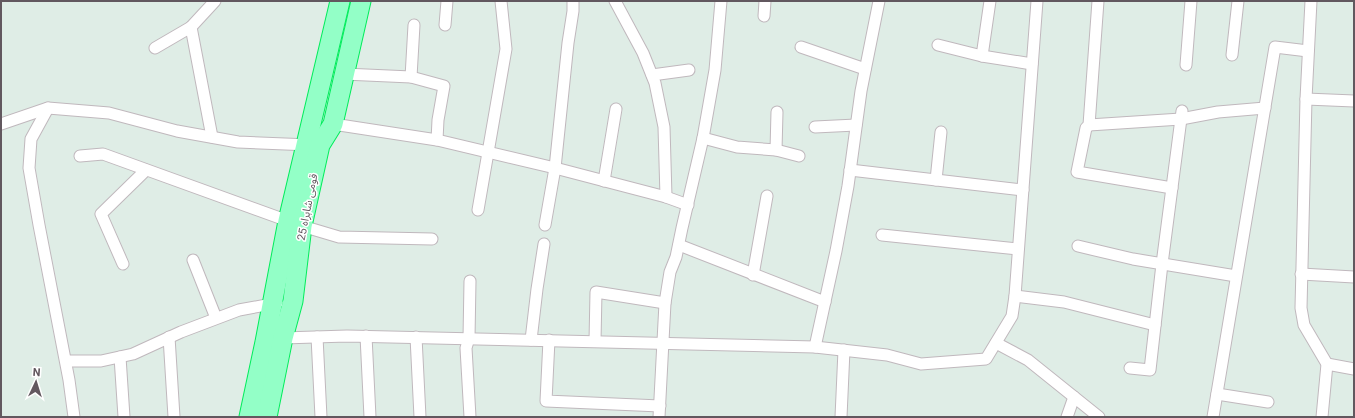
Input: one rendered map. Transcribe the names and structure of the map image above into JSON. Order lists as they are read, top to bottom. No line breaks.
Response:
{"streets":{"highway":["قومی شاہراہ 25"]},"north":"top"}
